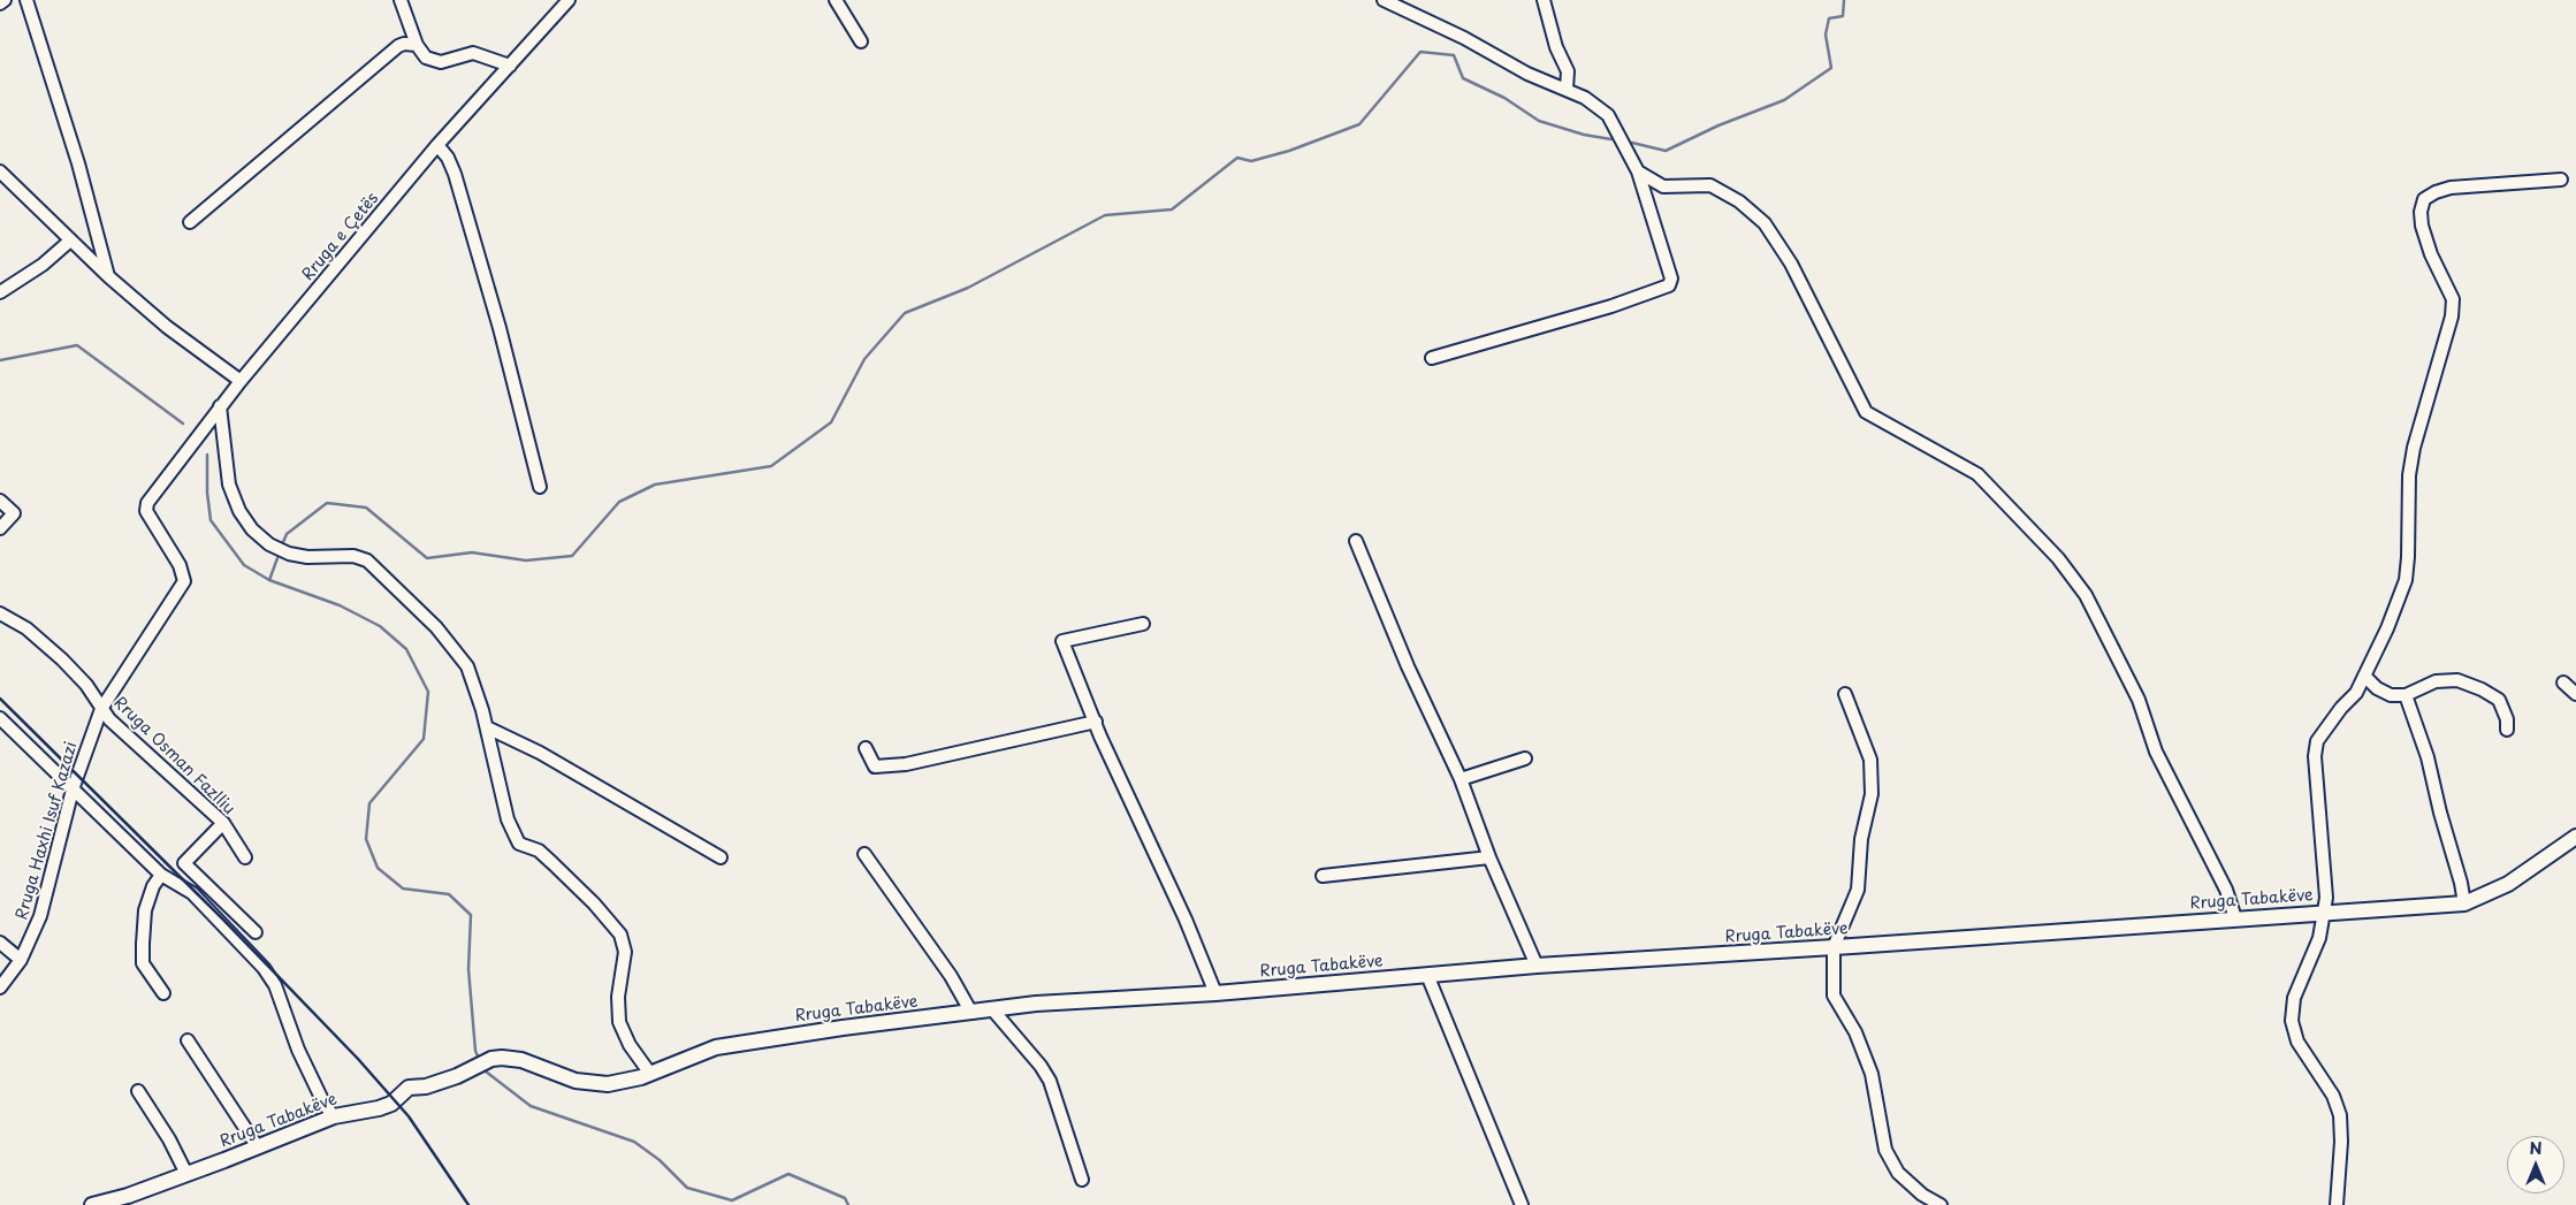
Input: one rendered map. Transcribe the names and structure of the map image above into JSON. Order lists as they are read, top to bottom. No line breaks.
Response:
{"streets":{"street":["Rruga e Çetës","Rruga Osman Fazlliu","Rruga Haxhi Isuf Kazazi","Rruga Tabakëve"]},"crossings":[["Rruga e Çetës","Rruga Haxhi Isuf Kazazi"],["Rruga Osman Fazlliu","Rruga Haxhi Isuf Kazazi"]],"north":"top"}
